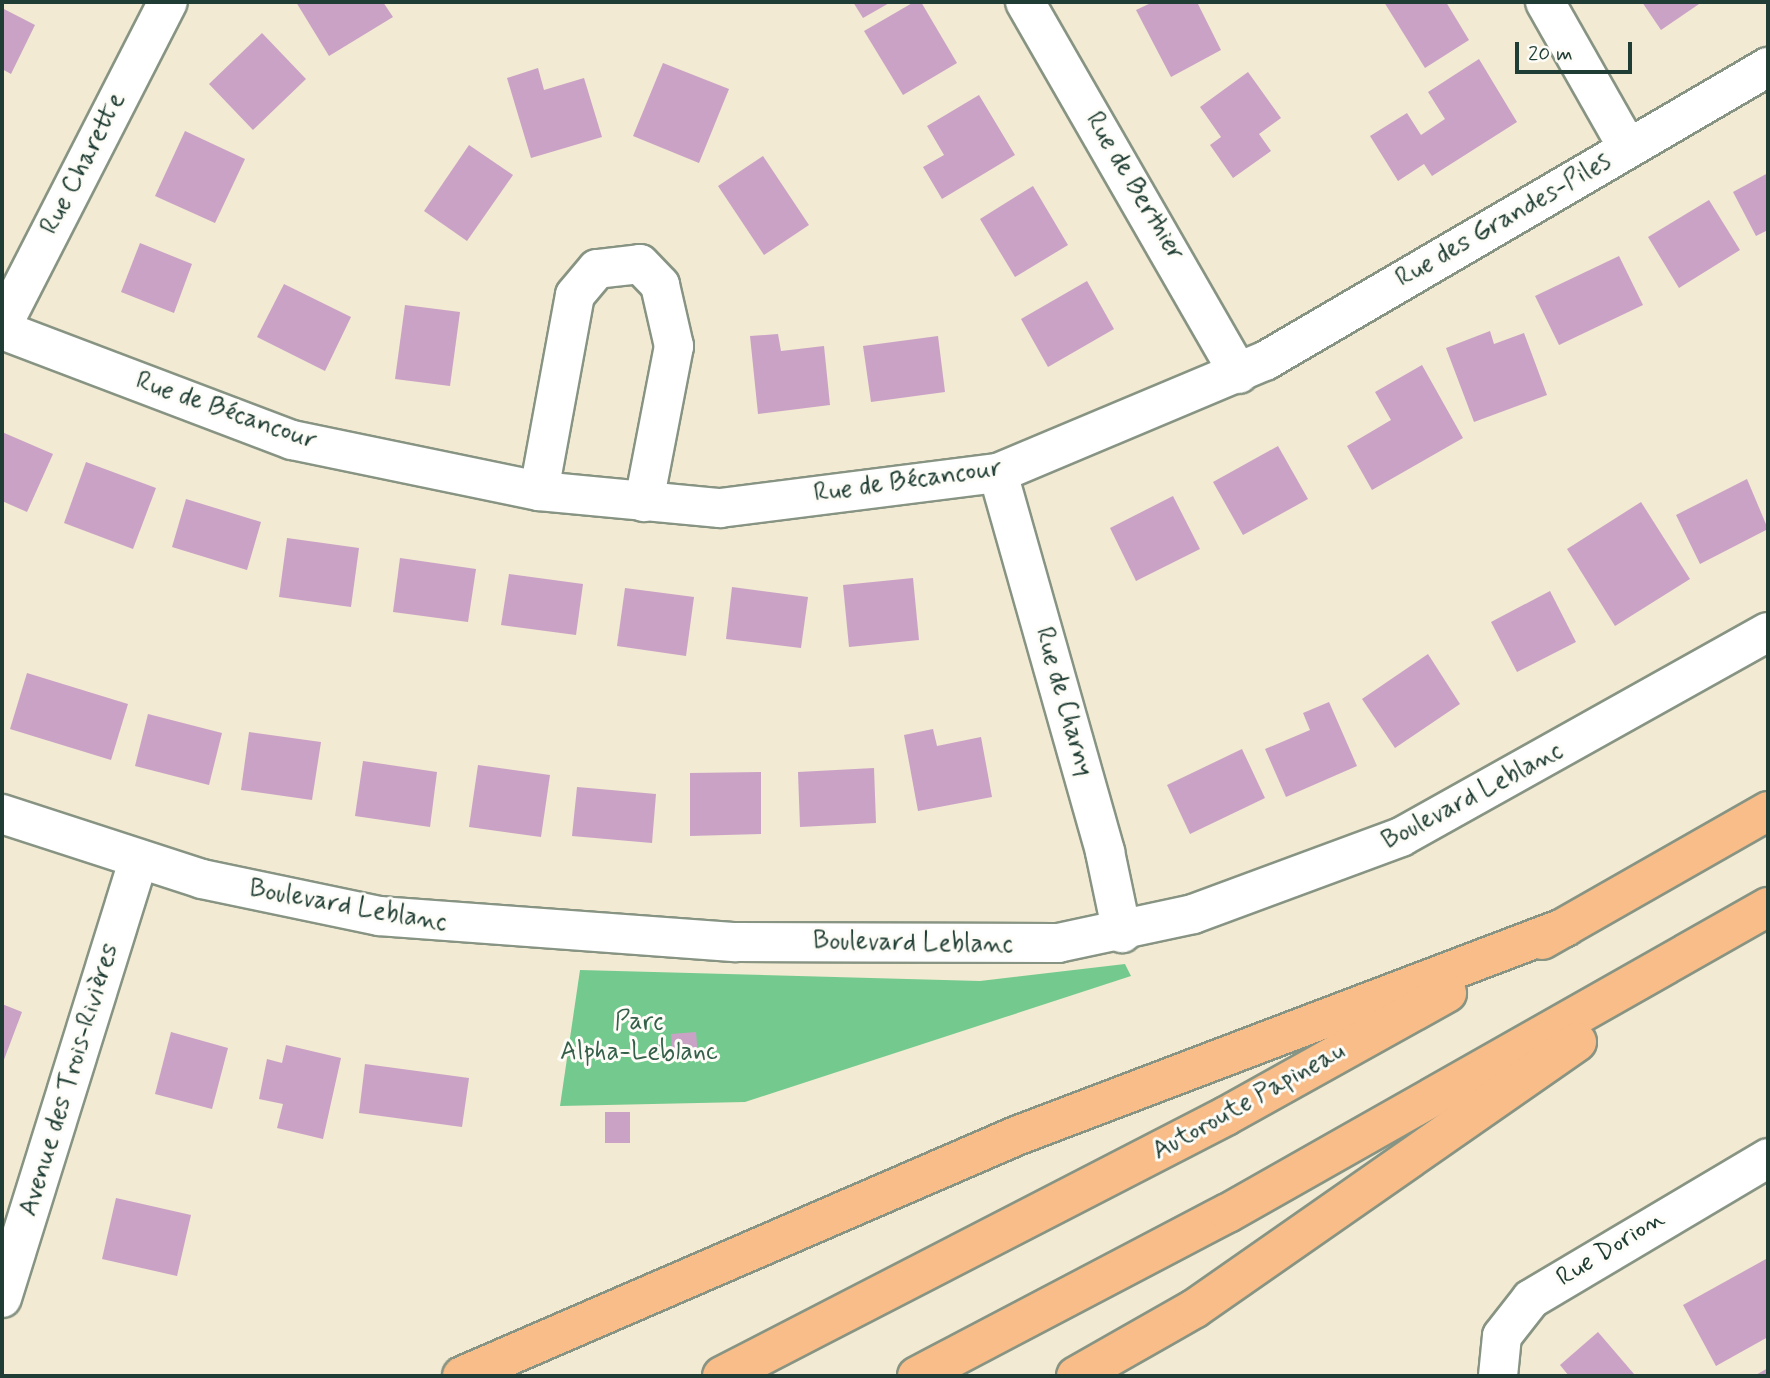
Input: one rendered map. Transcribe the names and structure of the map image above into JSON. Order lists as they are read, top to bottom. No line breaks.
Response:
{"streets":{"highway":["Autoroute Papineau"],"street":["Rue Charette","Rue de Berthier","Rue des Grandes-Piles","Rue de Bécancour","Rue de Charny","Boulevard Leblanc","Avenue des Trois-Rivières","Rue Dorion"]},"crossings":[["Rue Charette","Rue de Bécancour"],["Rue de Berthier","Rue des Grandes-Piles"],["Rue de Berthier","Rue de Bécancour"],["Rue des Grandes-Piles","Rue de Bécancour"],["Rue de Bécancour","Rue de Charny"],["Rue de Charny","Boulevard Leblanc"],["Boulevard Leblanc","Avenue des Trois-Rivières"]],"parks":["Parc Alpha-Leblanc"],"scale_bar":"20 m"}
